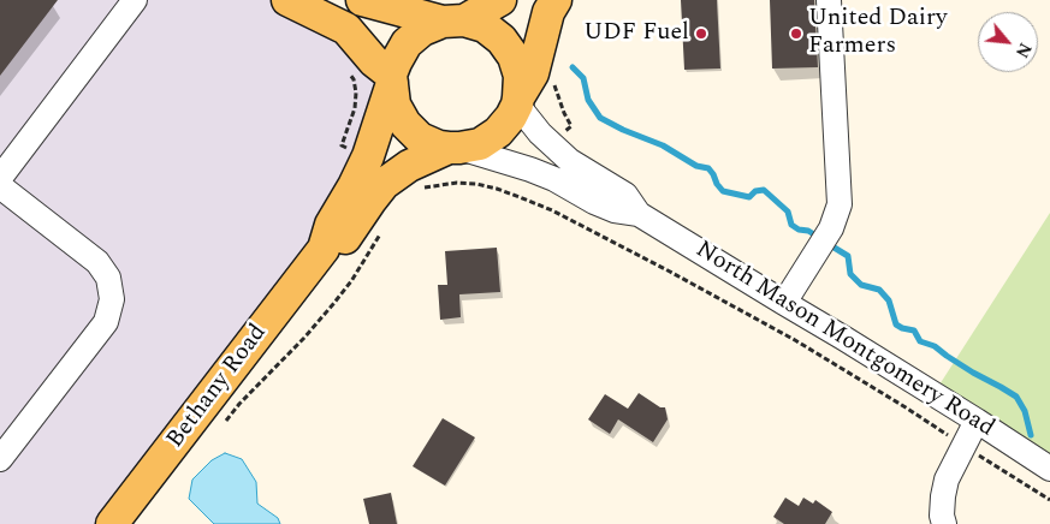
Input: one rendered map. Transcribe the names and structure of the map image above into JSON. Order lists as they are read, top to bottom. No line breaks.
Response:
{"streets":{"main road":["Bethany Road"],"street":["North Mason Montgomery Road"]},"crossings":[["North Mason Montgomery Road","Bethany Road"]],"places":["UDF Fuel","United Dairy Farmers"],"north":"bottom right"}
